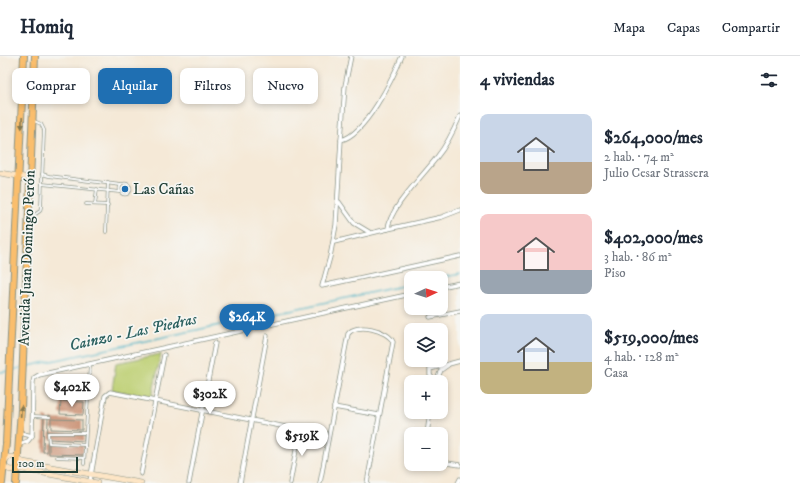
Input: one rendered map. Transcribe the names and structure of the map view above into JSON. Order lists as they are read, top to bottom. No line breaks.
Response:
{"streets":{"main road":["Avenida Juan Domingo Perón"]},"water":["Cainzo - Las Piedras"],"places":["Las Cañas"],"scale_bar":"100 m","north":"right","page":{"header":"Homiq","nav":["Mapa","Capas","Compartir"],"heading":"4 viviendas","chip":["Comprar","Alquilar","Filtros","Nuevo"],"list":[{"name":"$264,000/mes","note":"2 hab. · 74 m² · Julio Cesar Strassera"},{"name":"$402,000/mes","note":"3 hab. · 86 m² · Piso"},{"name":"$519,000/mes","note":"4 hab. · 128 m² · Casa"}],"map_buttons":["+","−"],"price":["$264K","$402K","$302K","$519K"],"scale":"100 m"}}
